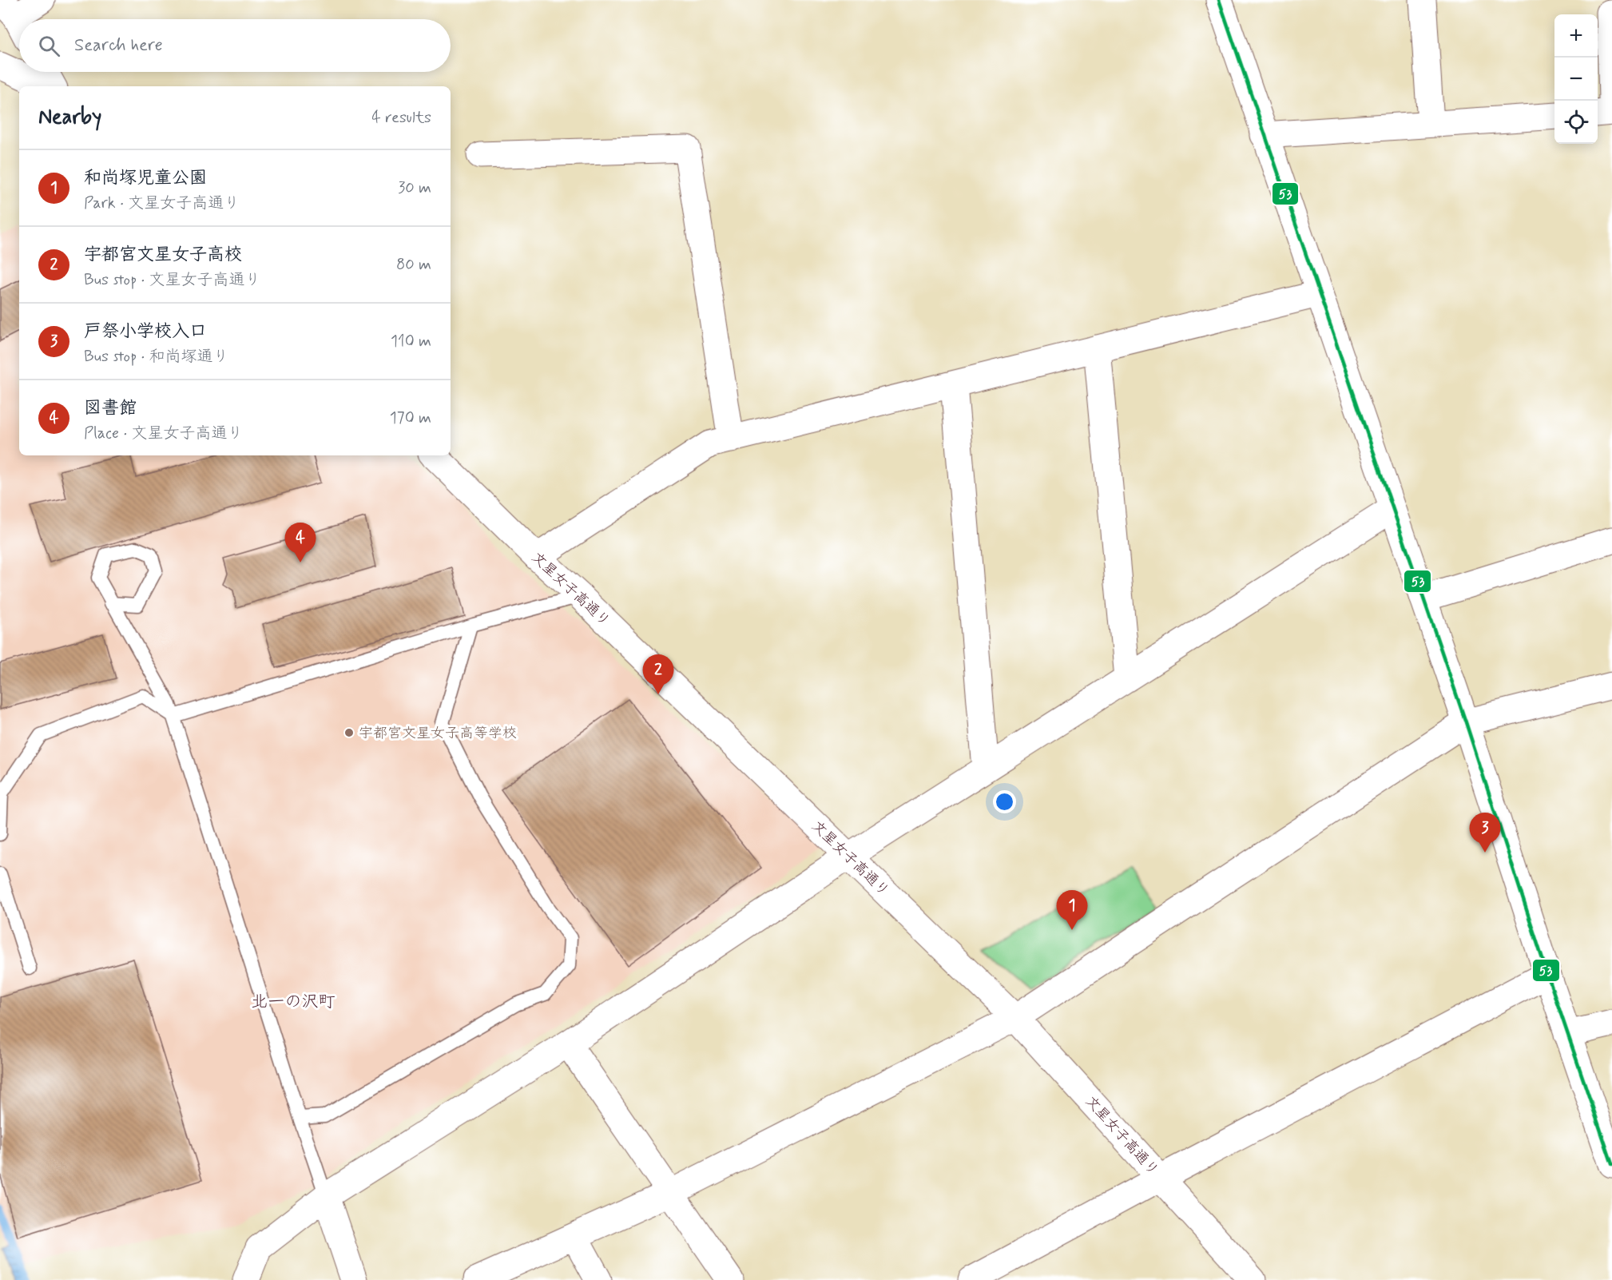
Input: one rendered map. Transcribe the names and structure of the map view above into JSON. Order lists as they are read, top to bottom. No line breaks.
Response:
{"streets":{"street":["文星女子高通り"]},"districts":["北一の沢町"],"places":["宇都宮文星女子高等学校"],"lines":["transit line 53"],"page":{"map_buttons":["+","−"],"search":"Search here","heading":["Nearby","4 results"],"list":[{"mark":"1","name":"和尚塚児童公園","note":"Park · 文星女子高通り","value":"30 m"},{"mark":"2","name":"宇都宮文星女子高校","note":"Bus stop · 文星女子高通り","value":"80 m"},{"mark":"3","name":"戸祭小学校入口","note":"Bus stop · 和尚塚通り","value":"110 m"},{"mark":"4","name":"図書館","note":"Place · 文星女子高通り","value":"170 m"}],"pins":["4","2","3","1"]}}
